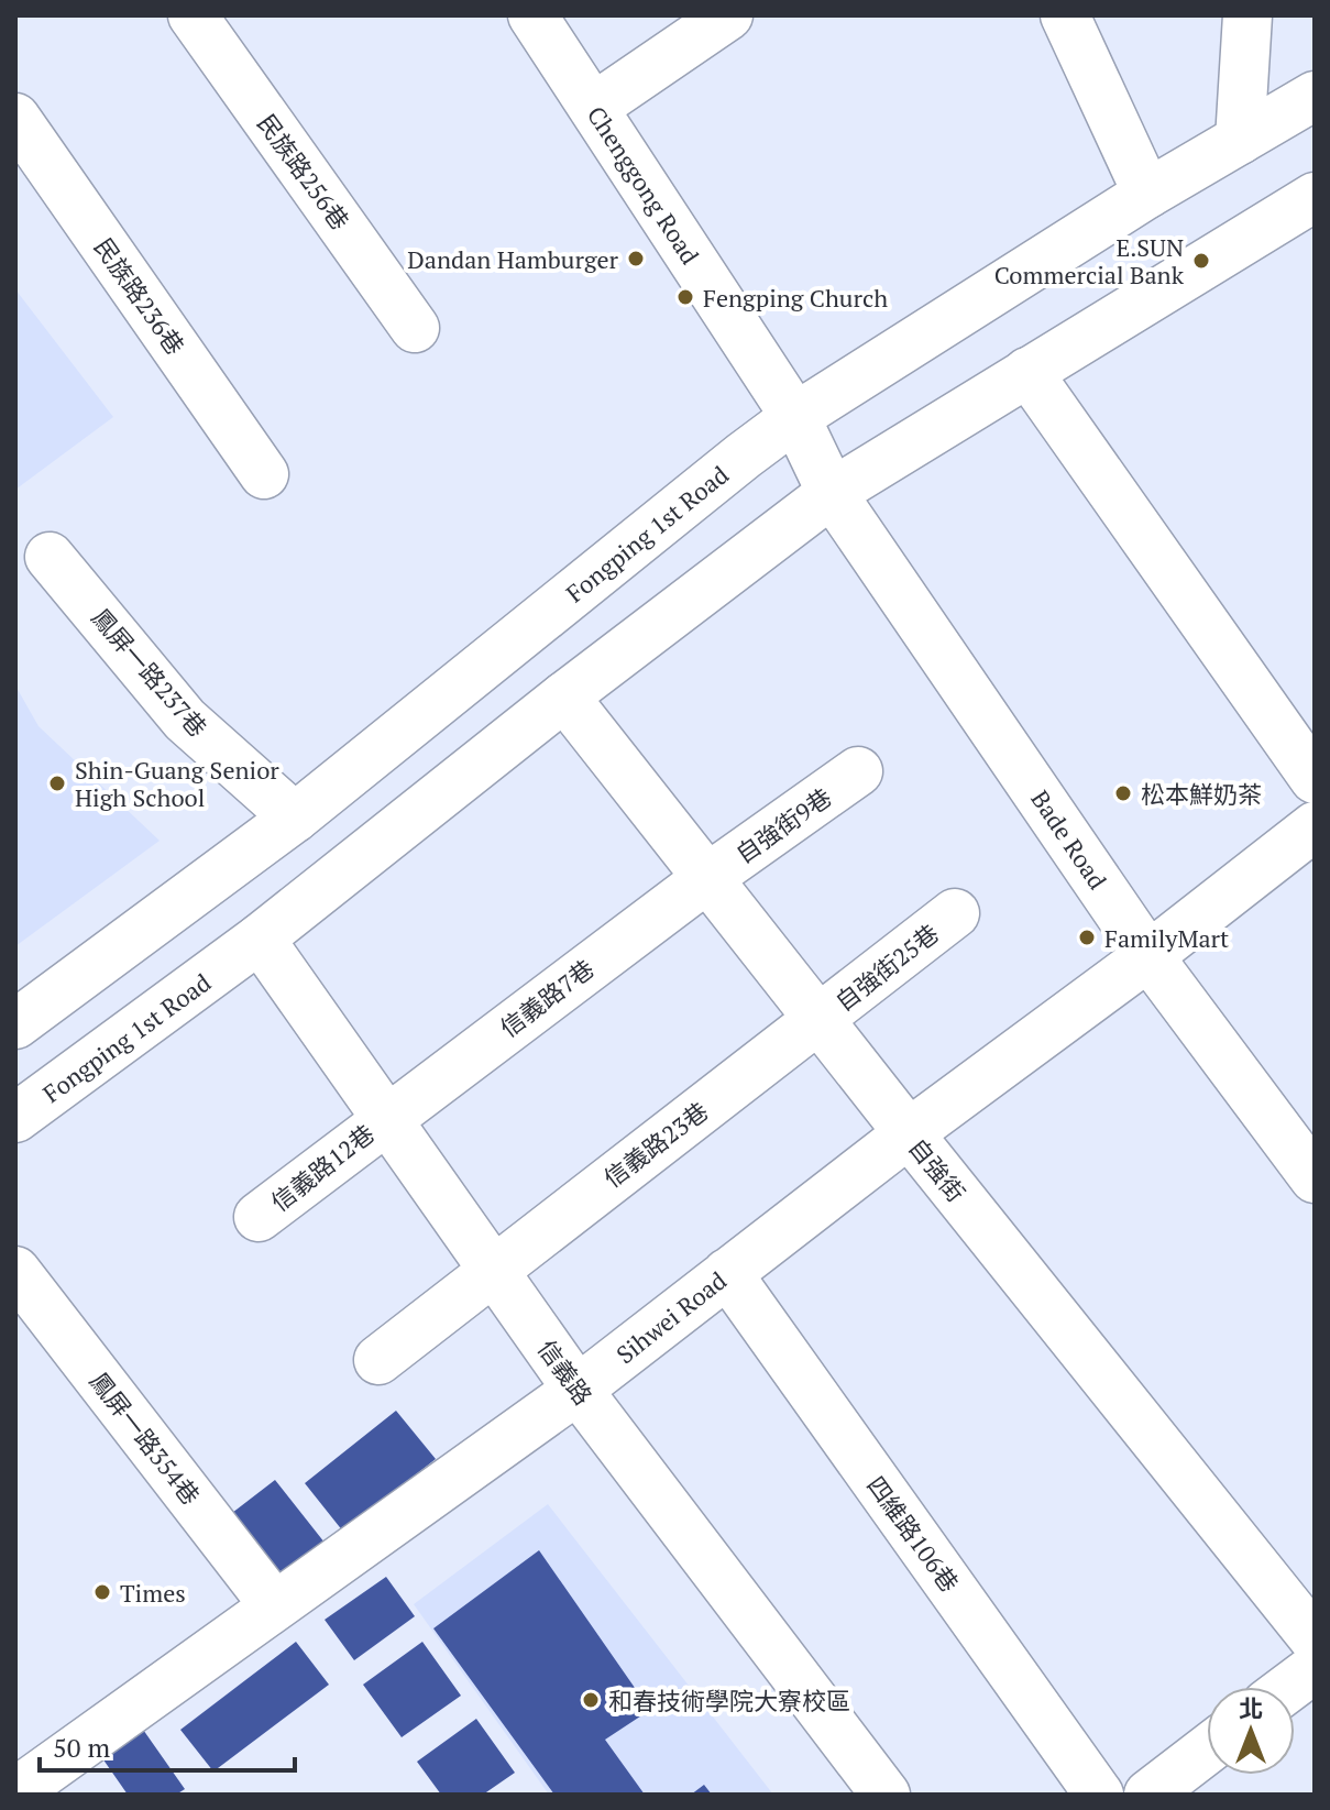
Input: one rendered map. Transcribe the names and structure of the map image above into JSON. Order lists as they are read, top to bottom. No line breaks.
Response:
{"streets":{"street":["民族路256巷","Chenggong Road","民族路236巷","Fongping 1st Road","鳳屏一路237巷","自強街9巷","Bade Road","自強街25巷","信義路7巷","信義路23巷","信義路12巷","自強街","Sihwei Road","信義路","鳳屏一路354巷","四維路106巷"]},"crossings":[["Chenggong Road","Fongping 1st Road"],["Chenggong Road","Bade Road"],["Fongping 1st Road","鳳屏一路237巷"],["Fongping 1st Road","Bade Road"],["Fongping 1st Road","自強街"],["Fongping 1st Road","信義路"],["自強街9巷","信義路7巷"],["自強街9巷","自強街"],["Bade Road","Sihwei Road"],["自強街25巷","信義路23巷"],["自強街25巷","自強街"],["信義路7巷","信義路12巷"],["信義路7巷","自強街"],["信義路7巷","信義路"],["信義路23巷","自強街"],["信義路23巷","信義路"],["信義路12巷","信義路"],["自強街","Sihwei Road"],["Sihwei Road","信義路"],["Sihwei Road","鳳屏一路354巷"],["Sihwei Road","四維路106巷"]],"places":["Dandan Hamburger","E.SUN Commercial Bank","Fengping Church","Shin-Guang Senior High School","松本鮮奶茶","FamilyMart","Times","和春技術學院大寮校區"],"scale_bar":"50 m","north":"top"}
